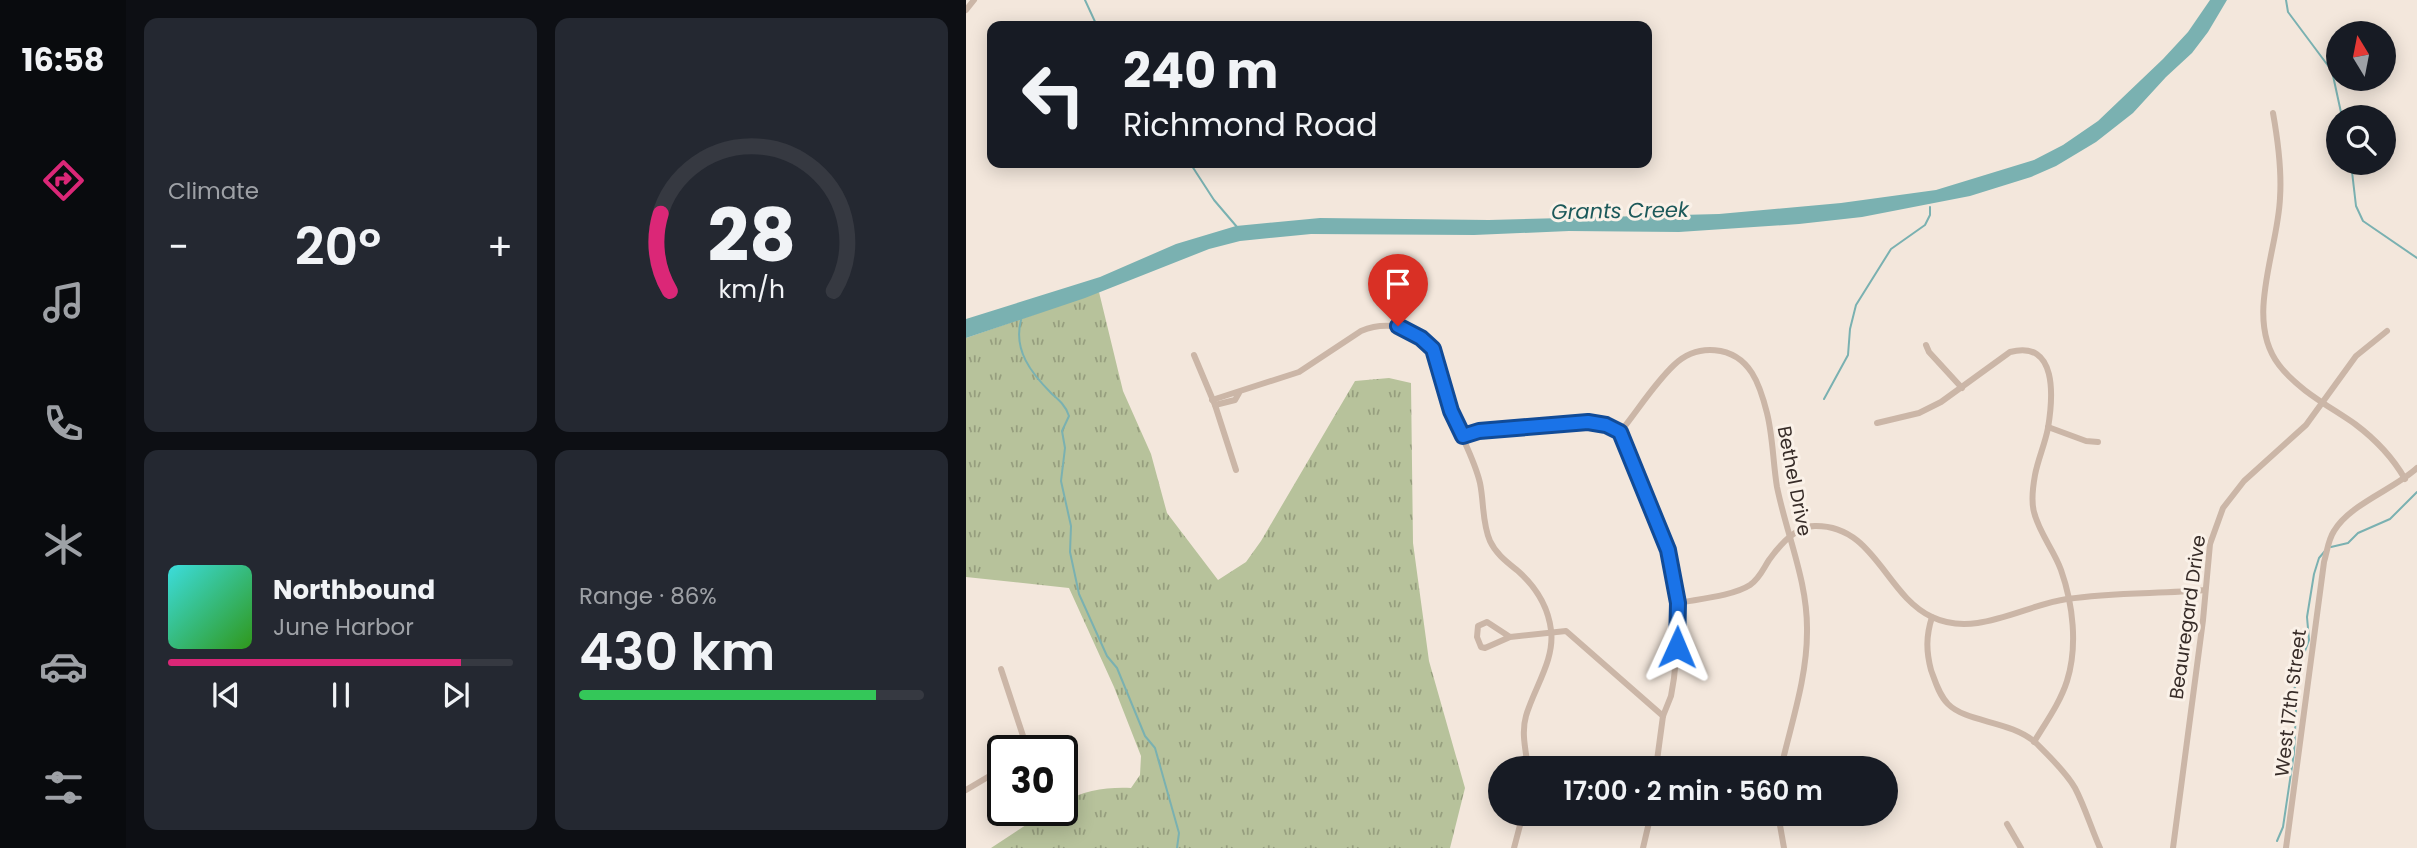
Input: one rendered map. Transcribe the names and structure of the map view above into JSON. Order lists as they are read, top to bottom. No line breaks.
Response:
{"streets":{"street":["Bethel Drive","Beauregard Drive","West 17th Street"]},"water":["Grants Creek"],"north":"top","page":{"tabs":"16:58","tile":["Climate",["Range · 86%","430 km"]],"turn":["240 m","Richmond Road"],"heat":["−","20°","+"],"song":["Northbound","June Harbor"],"limit":"30","trip":"17:00 · 2 min · 560 m","gauge":["28","km/h"]}}
